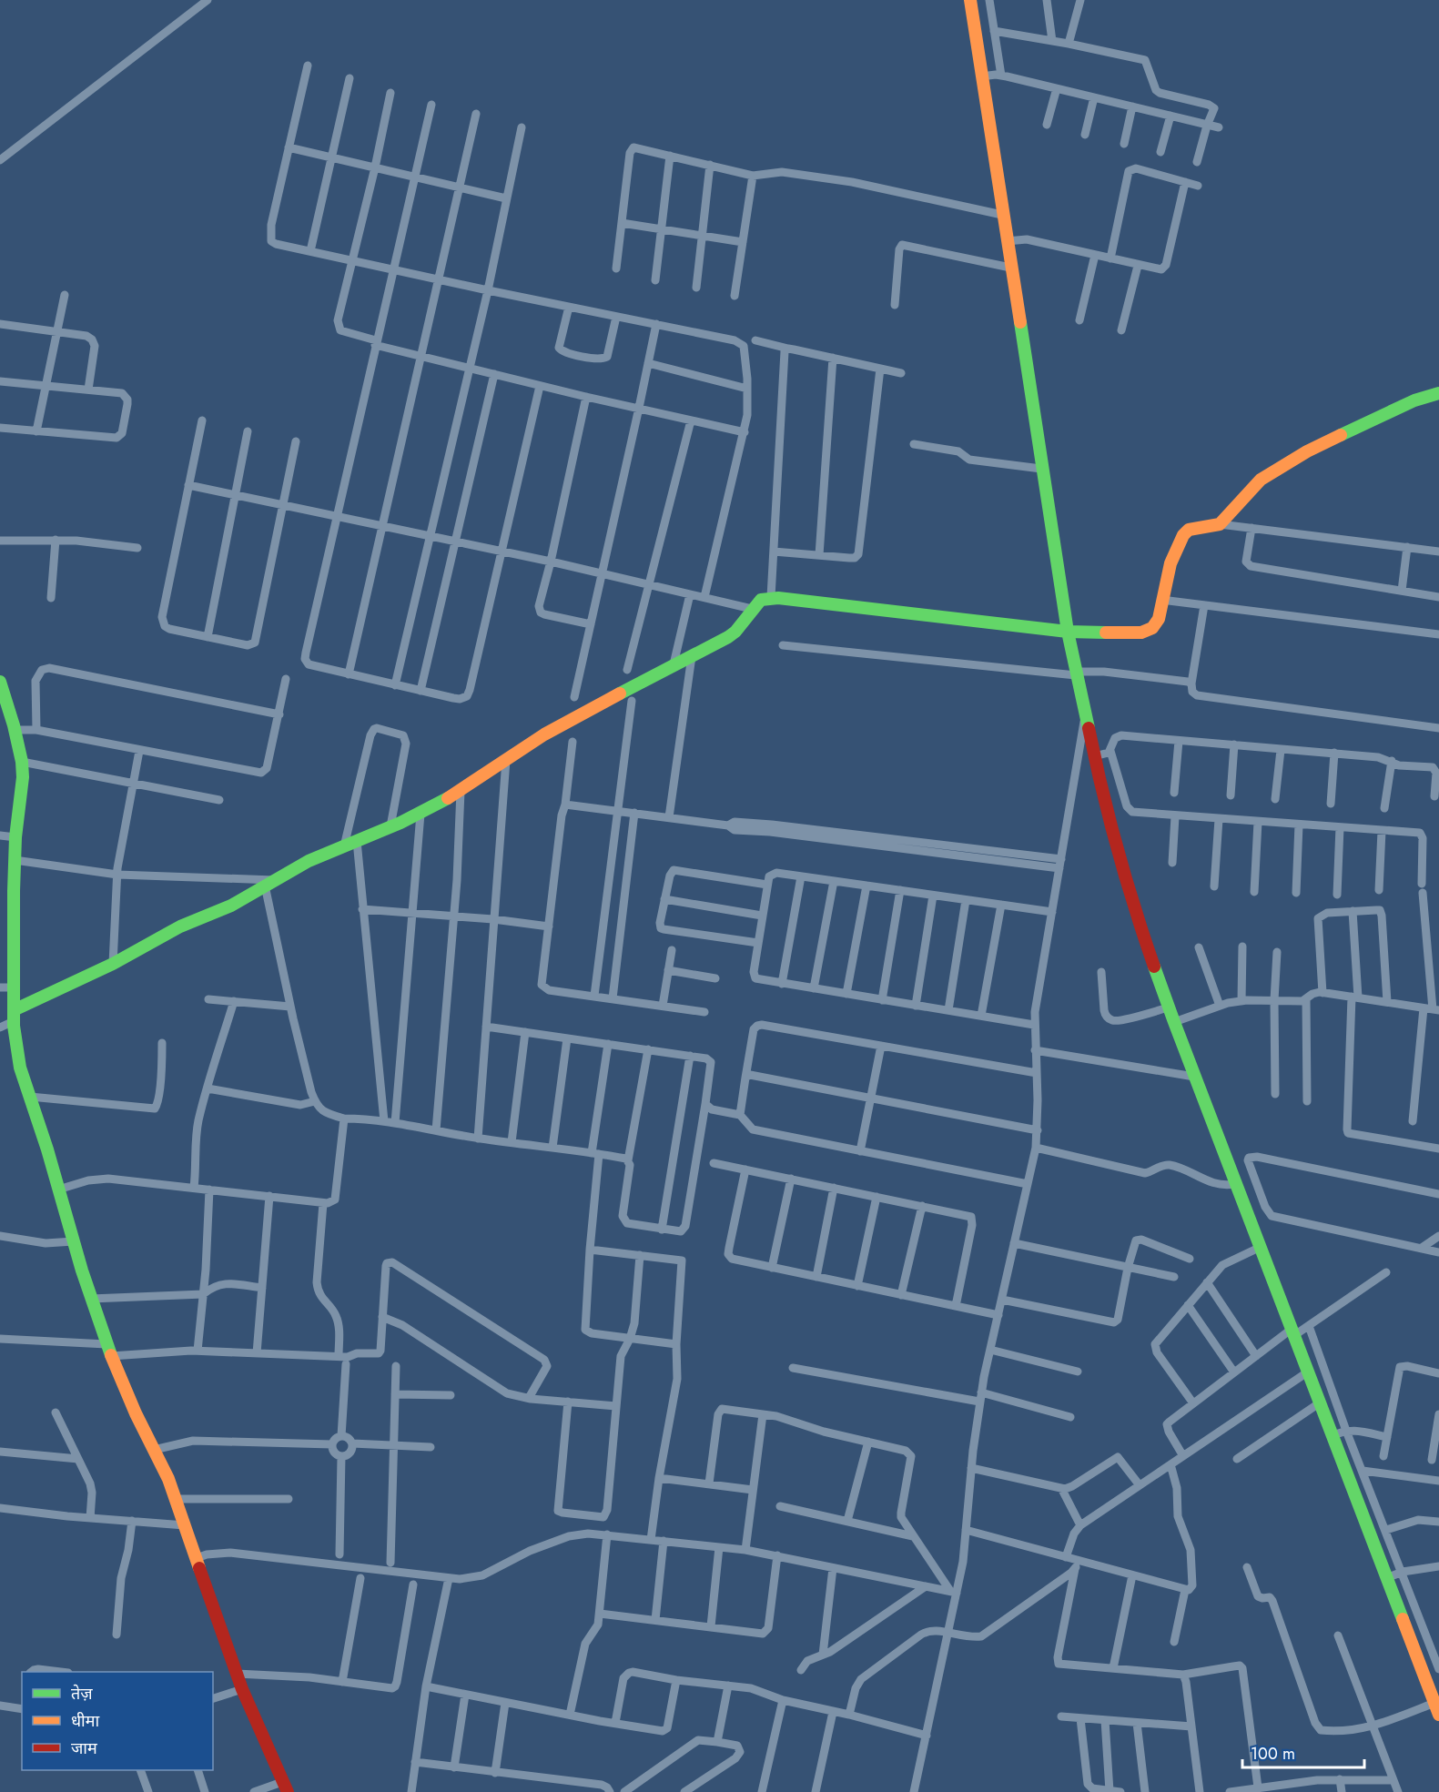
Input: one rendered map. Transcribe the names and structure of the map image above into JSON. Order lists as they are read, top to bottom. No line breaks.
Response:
{"legend":["तेज़","धीमा","जाम"],"scale_bar":"100 m"}
